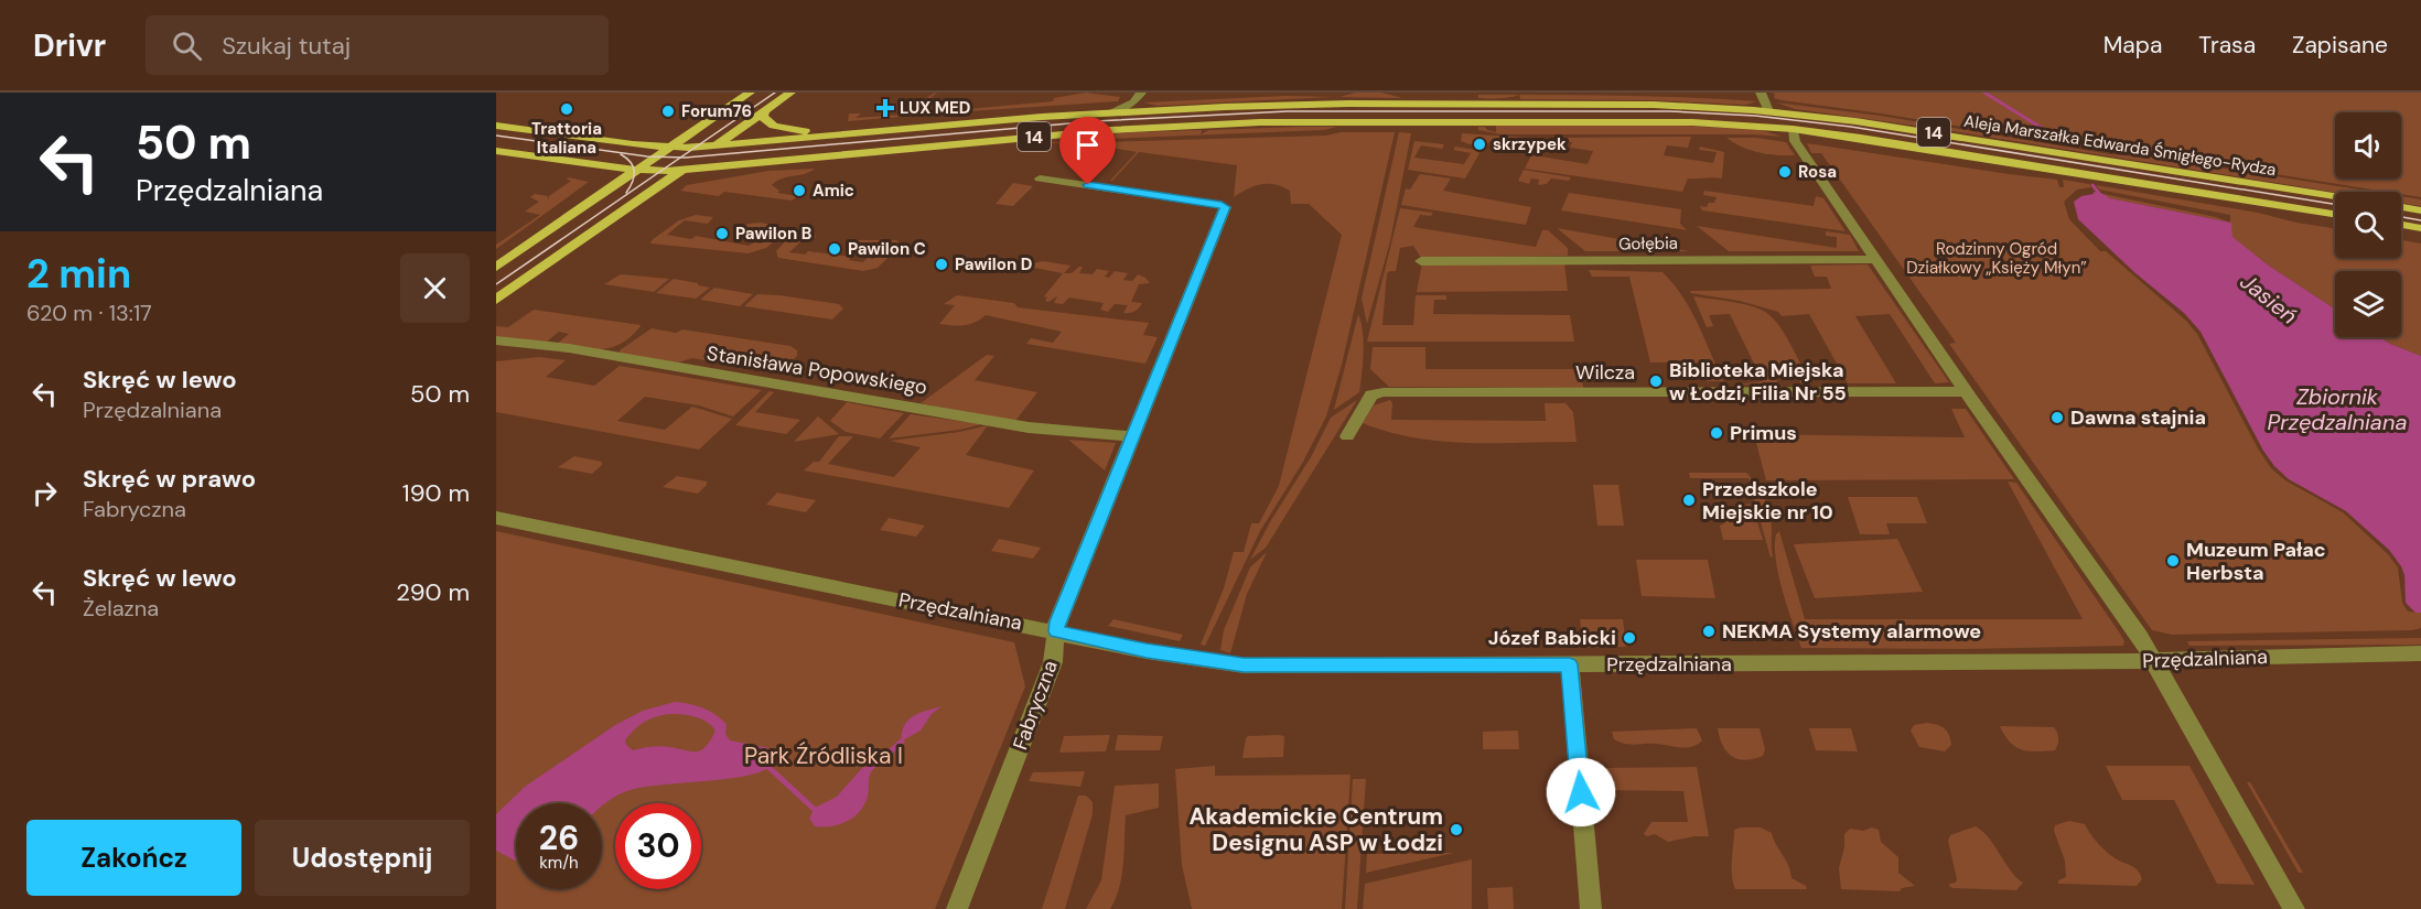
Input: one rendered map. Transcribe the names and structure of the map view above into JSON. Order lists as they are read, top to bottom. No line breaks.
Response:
{"streets":{"main road":["14","Aleja Marszałka Edwarda Śmigłego-Rydza"],"street":["Gołębia","Stanisława Popowskiego","Wilcza","Przędzalniana","Fabryczna"]},"crossings":[["14","Aleja Marszałka Edwarda Śmigłego-Rydza"],["Stanisława Popowskiego","Fabryczna"],["Przędzalniana","Fabryczna"]],"water":["Jasień","Zbiornik Przędzalniana"],"parks":["Rodzinny Ogród Działkowy „Księży Młyn”","Park Źródliska I"],"places":{"health":["LUX MED"],"other":["Trattoria Italiana","Forum76","skrzypek","Rosa","Amic","Pawilon B","Pawilon C","Pawilon D","Biblioteka Miejska w Łodzi, Filia Nr 55","Dawna stajnia","Primus","Przedszkole Miejskie nr 10","Muzeum Pałac Herbsta","NEKMA Systemy alarmowe","Józef Babicki","Akademickie Centrum Designu ASP w Łodzi"]},"page":{"header":"Drivr","search":"Szukaj tutaj","nav":["Mapa","Trasa","Zapisane"],"turn":["50 m","Przędzalniana"],"heading":["2 min","620 m · 13:17"],"list":[{"name":"Skręć w lewo","note":"Przędzalniana","value":"50 m"},{"name":"Skręć w prawo","note":"Fabryczna","value":"190 m"},{"name":"Skręć w lewo","note":"Żelazna","value":"290 m"}],"speed":"26 km/h","limit":"30","buttons":["Zakończ","Udostępnij"]}}
